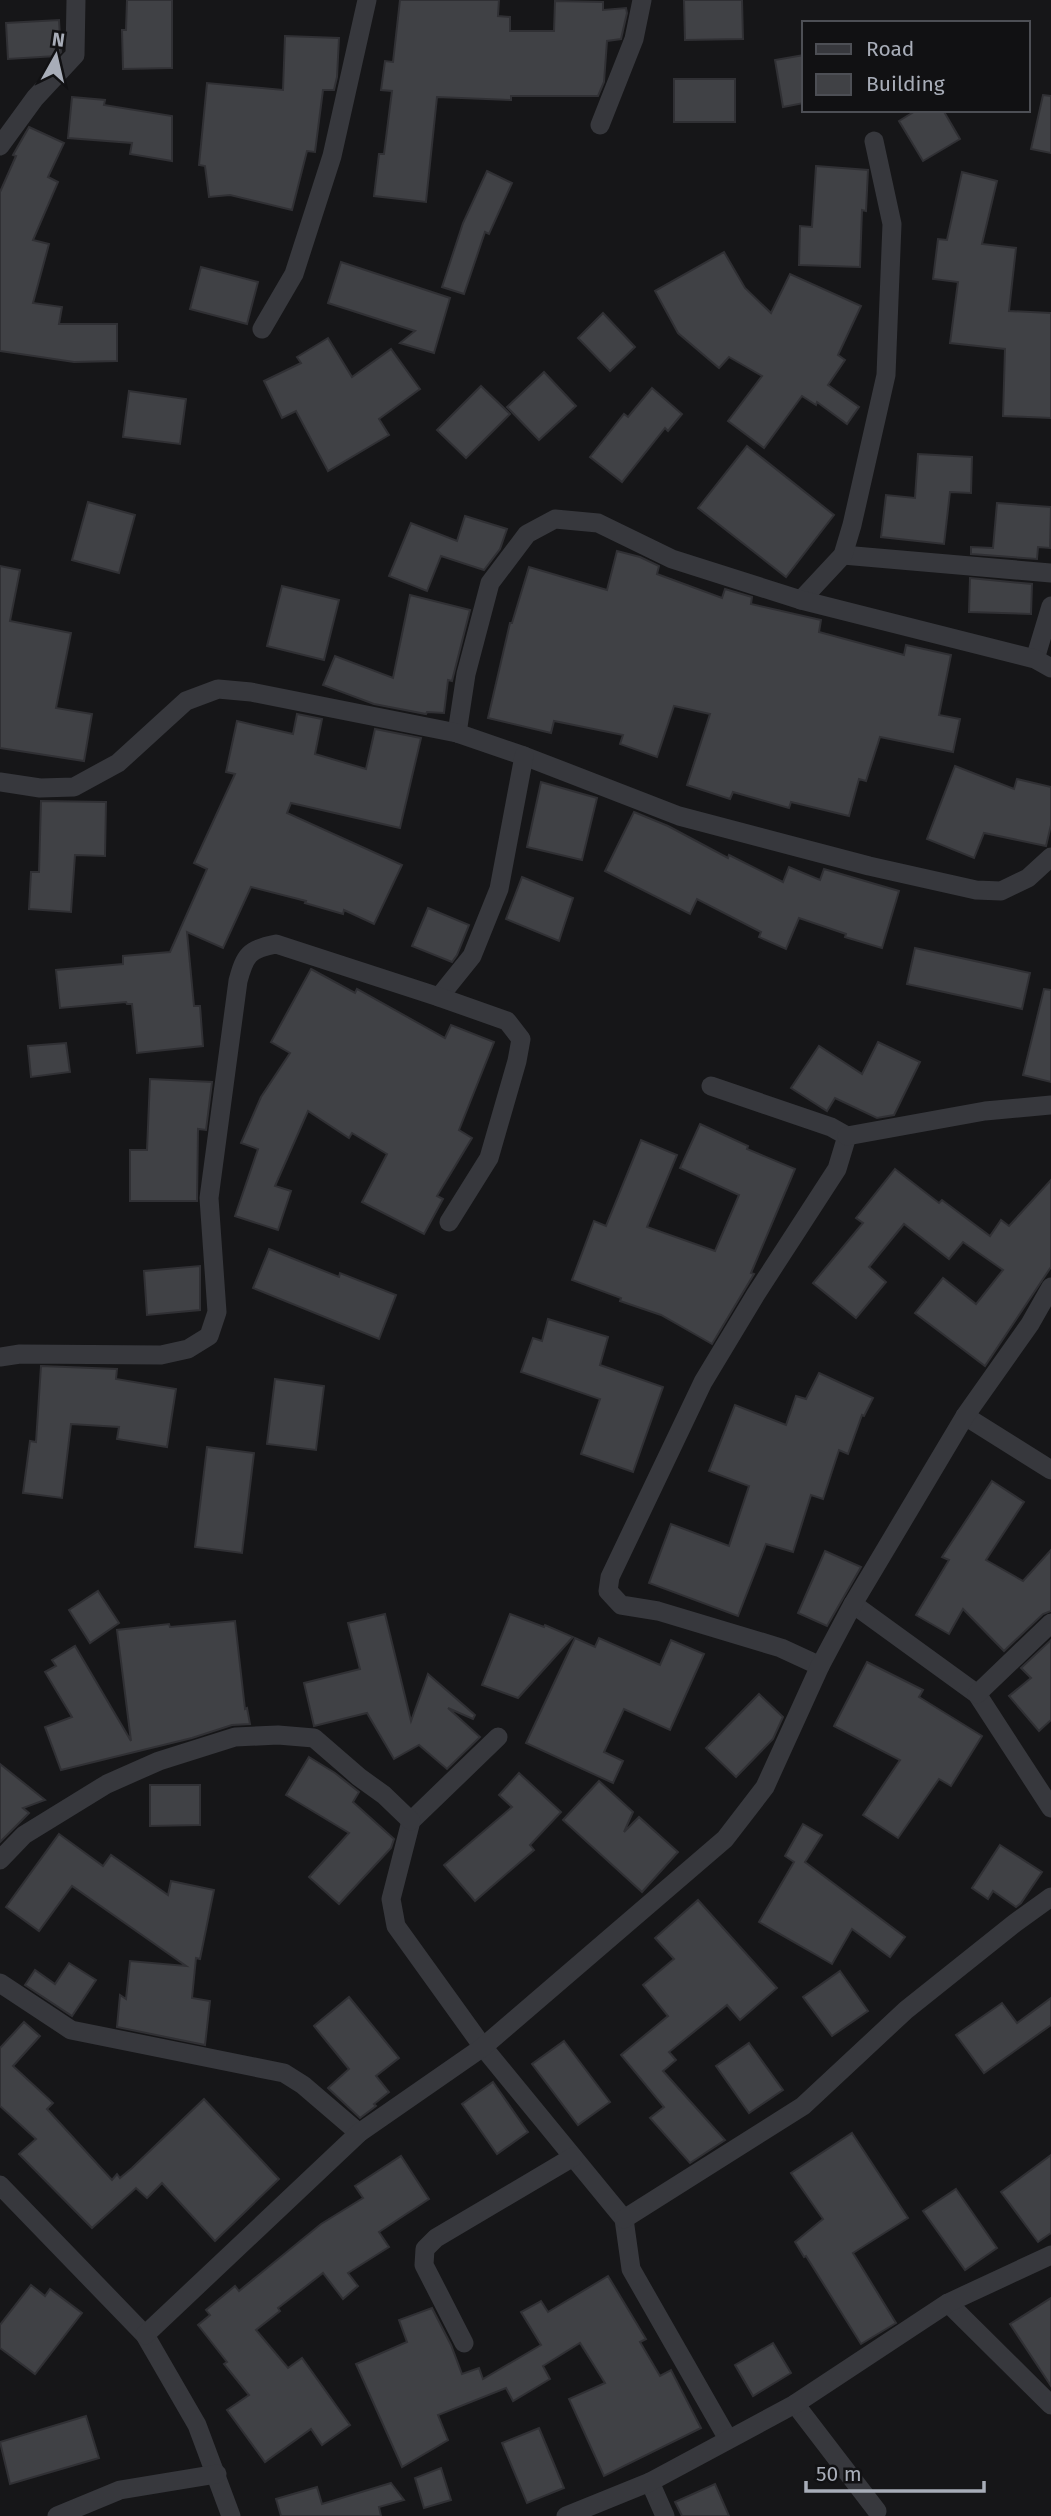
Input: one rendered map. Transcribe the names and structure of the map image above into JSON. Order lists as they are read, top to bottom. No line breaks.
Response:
{"legend":["Road","Building"],"scale_bar":"50 m","north":"top"}
